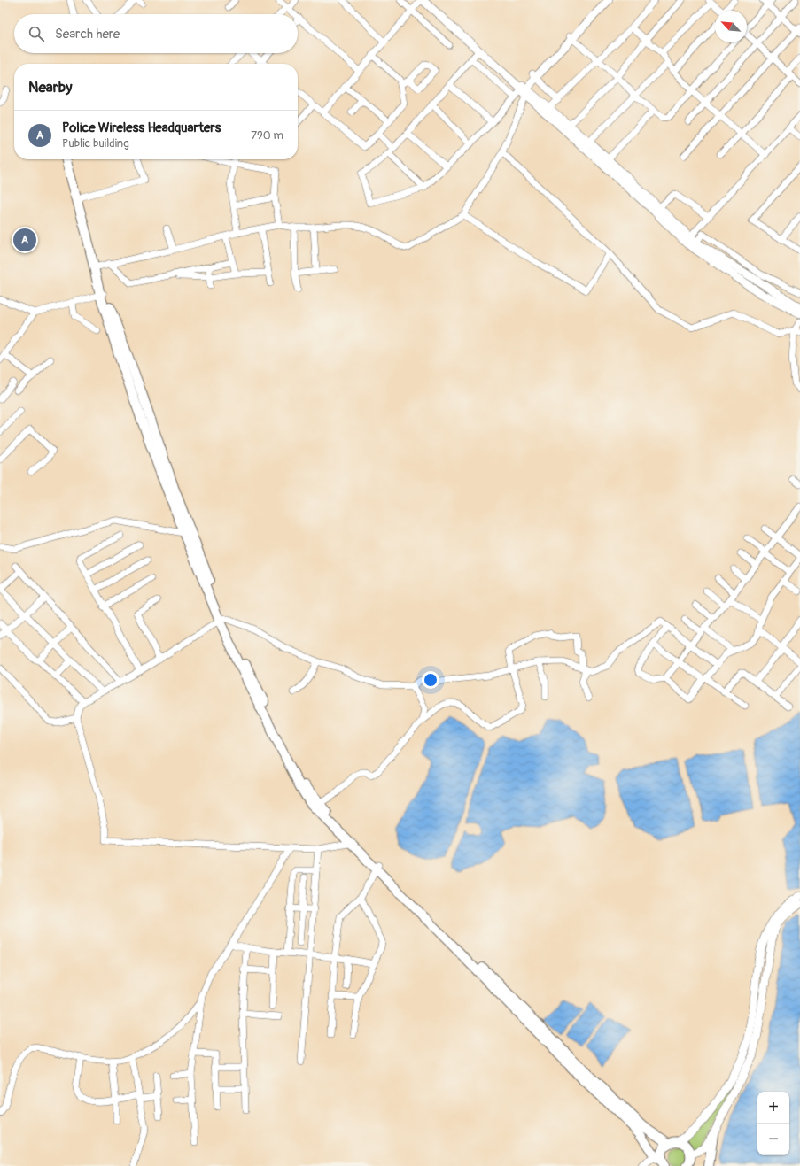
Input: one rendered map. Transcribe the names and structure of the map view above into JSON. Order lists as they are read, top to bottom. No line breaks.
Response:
{"north":"top left","page":{"search":"Search here","heading":"Nearby","list":[{"mark":"A","name":"Police Wireless Headquarters","note":"Public building","value":"790 m"}],"pins":"A","map_buttons":["+","−"]}}
